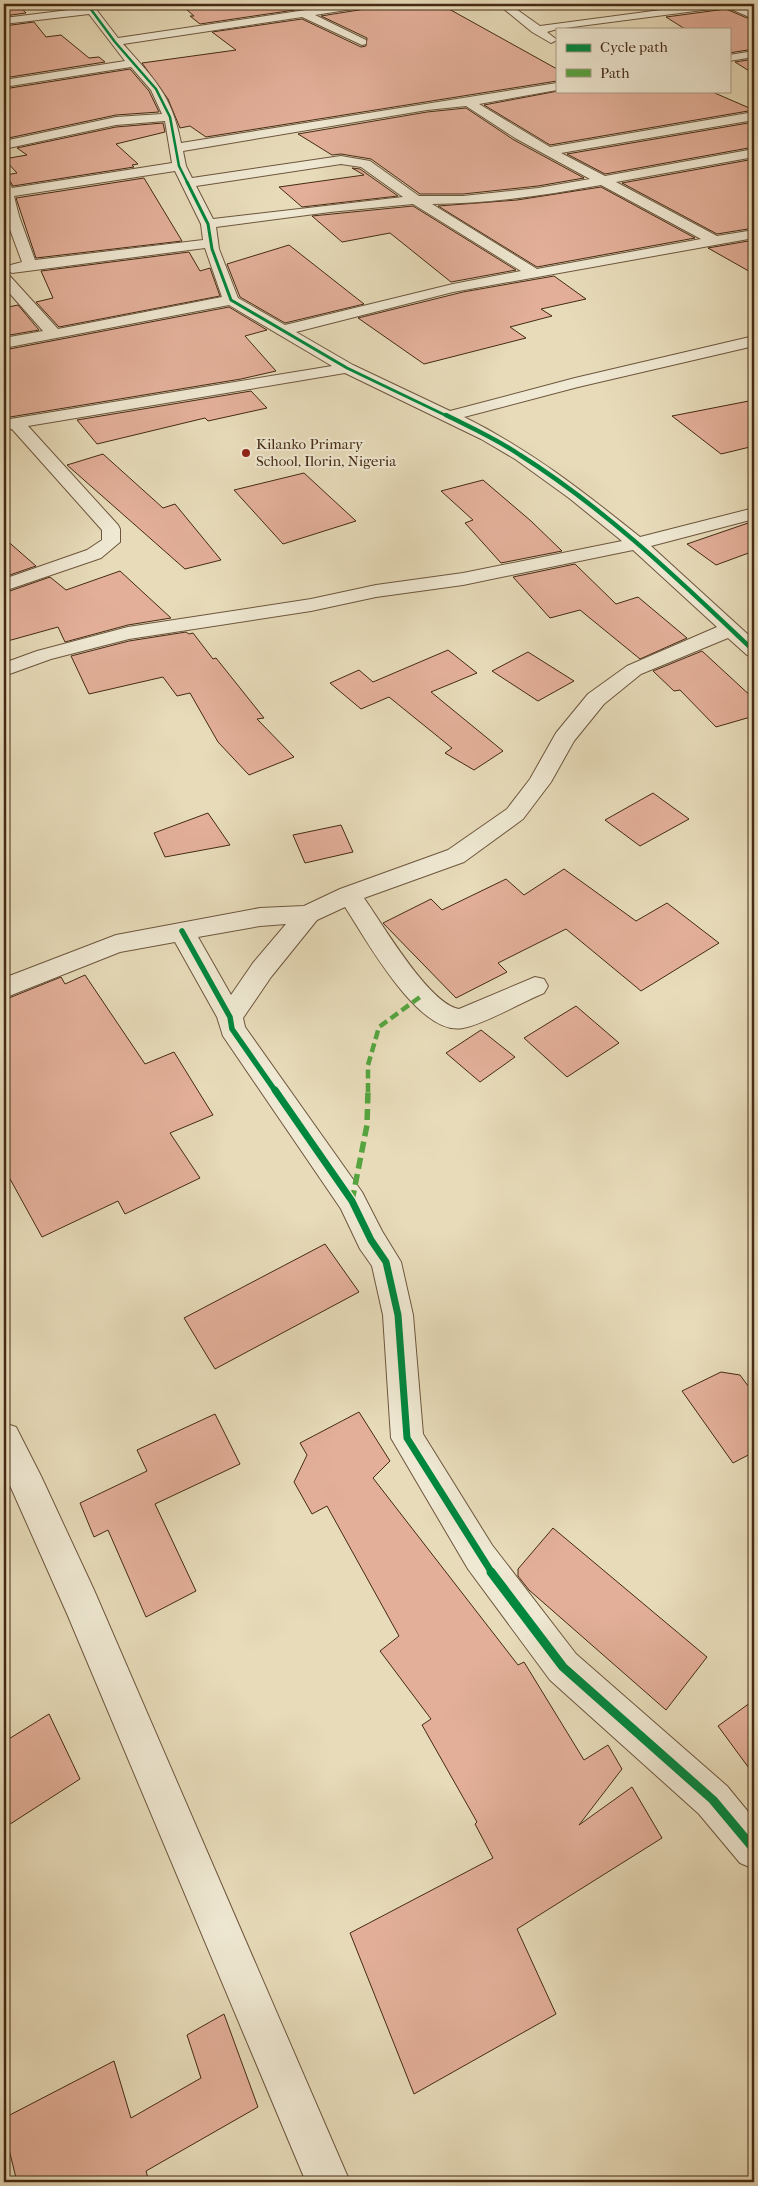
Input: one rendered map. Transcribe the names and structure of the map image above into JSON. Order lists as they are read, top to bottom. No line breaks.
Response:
{"places":["Kilanko Primary School, Ilorin, Nigeria"],"legend":["Cycle path","Path"]}
